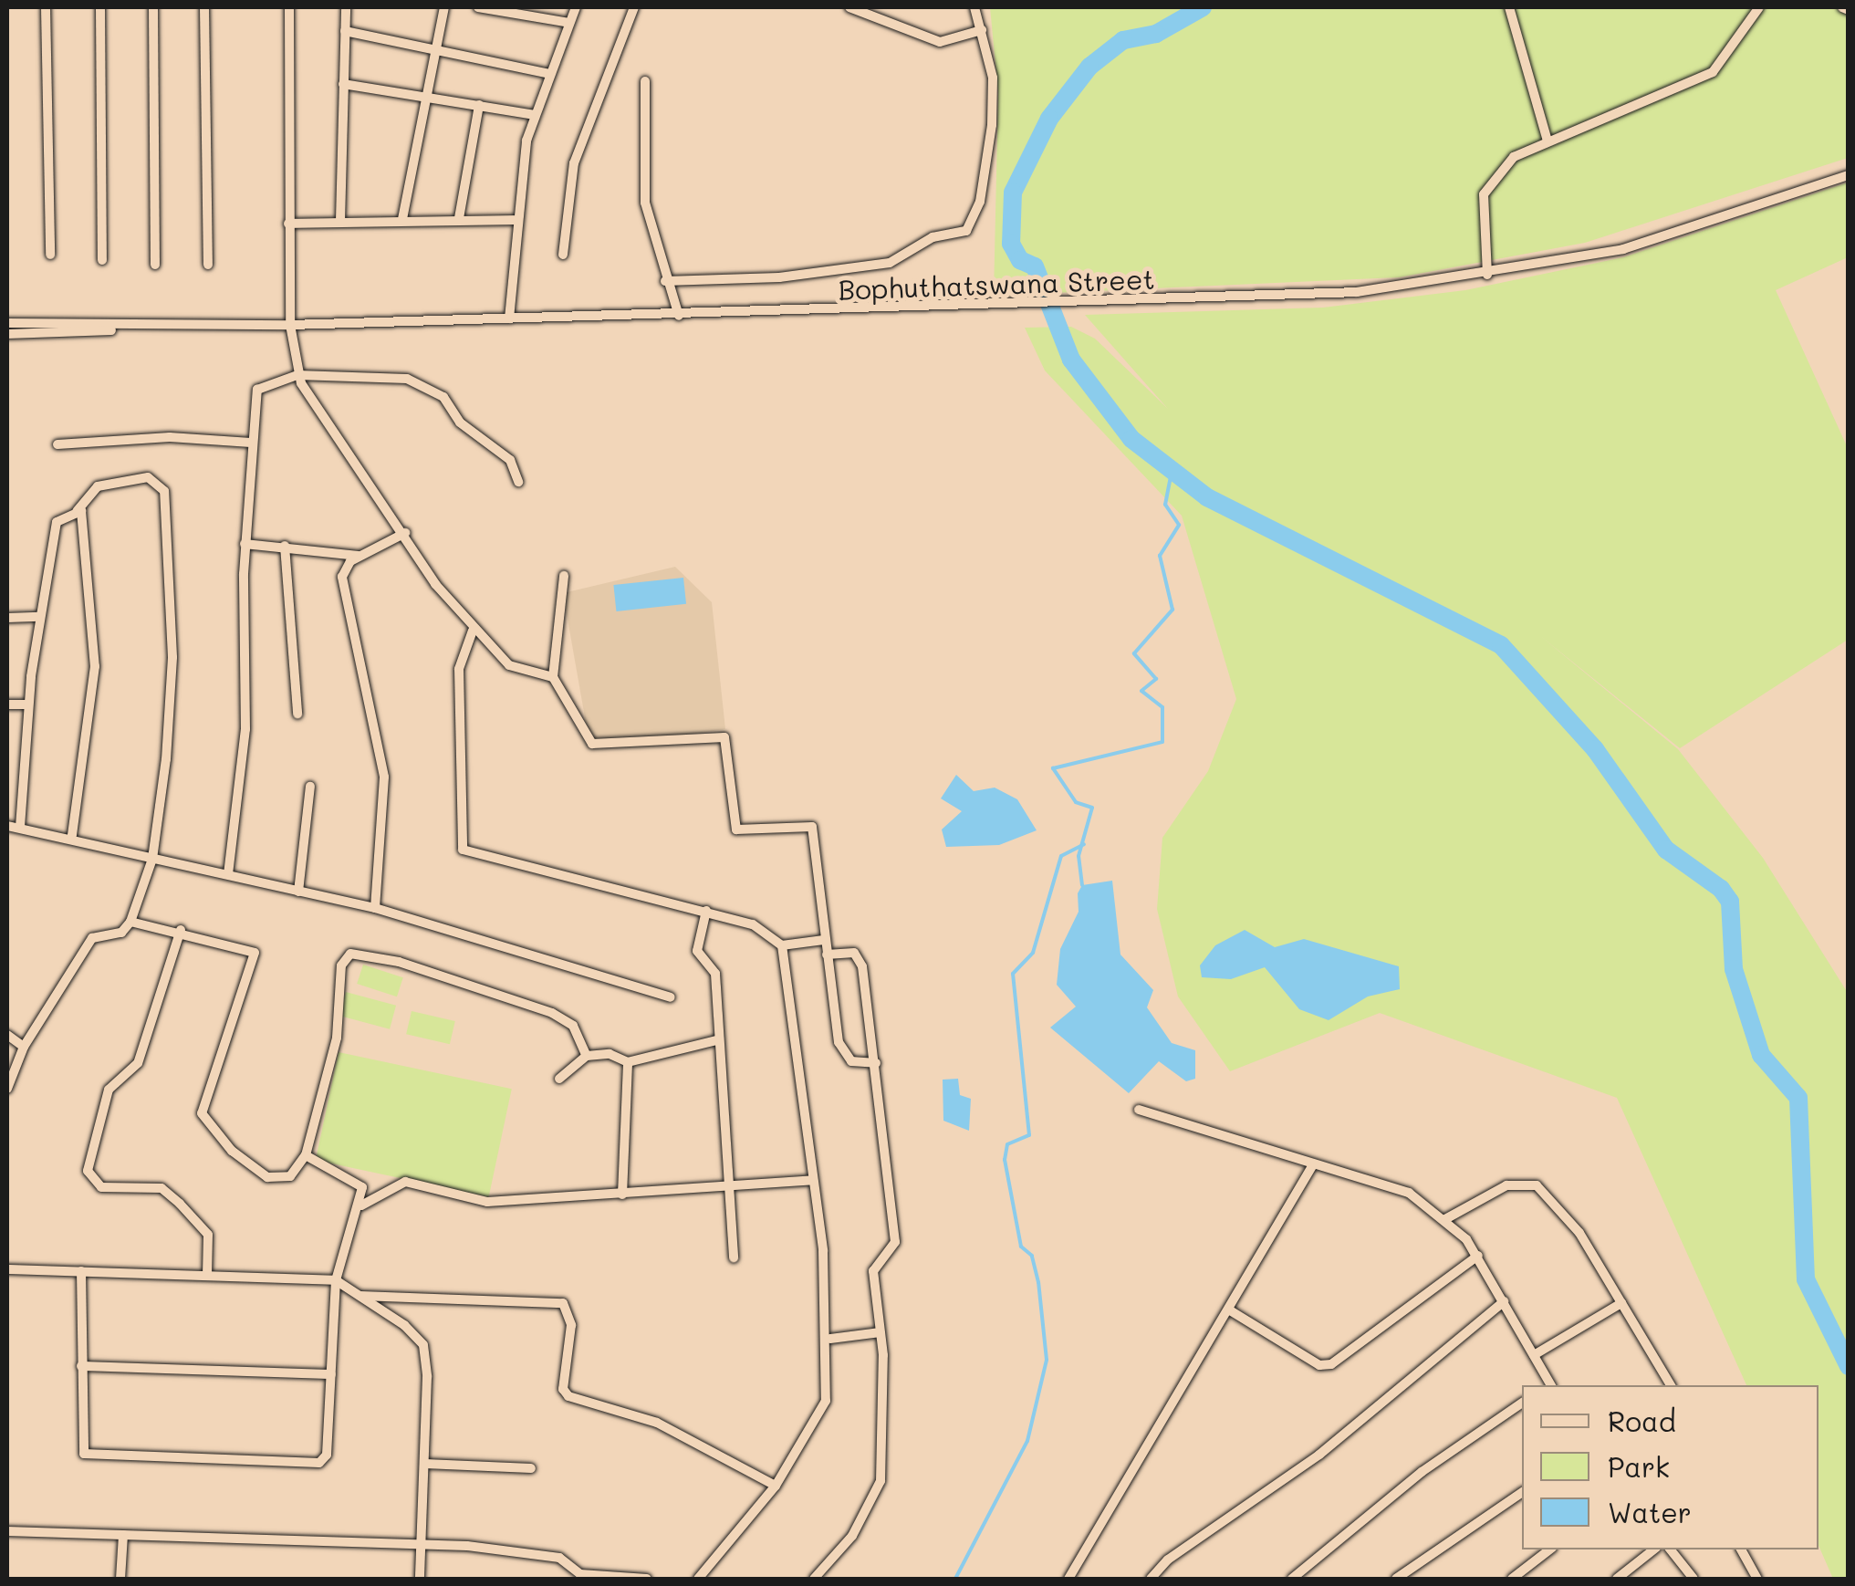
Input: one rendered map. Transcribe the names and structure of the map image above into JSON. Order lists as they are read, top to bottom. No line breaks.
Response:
{"streets":{"street":["Bophuthatswana Street"]},"legend":["Road","Park","Water"]}
